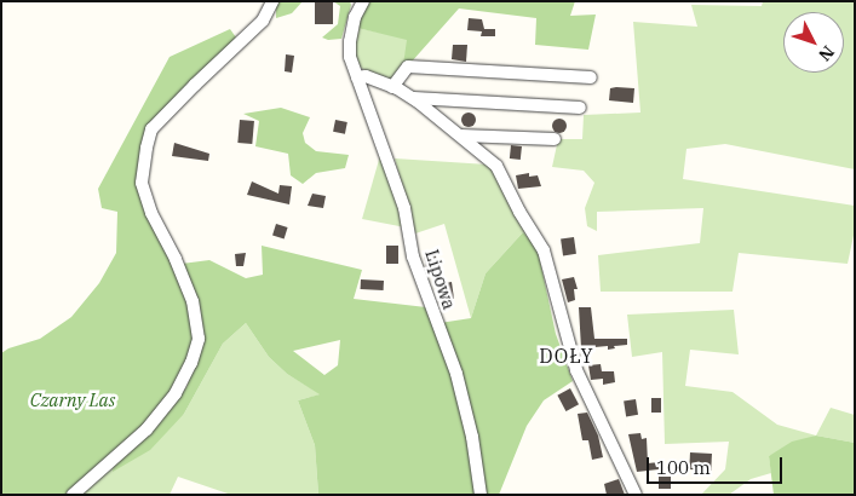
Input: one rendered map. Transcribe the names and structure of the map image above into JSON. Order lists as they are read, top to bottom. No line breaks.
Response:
{"streets":{"street":["Lipowa"]},"districts":["DOŁY"],"parks":["Czarny Las"],"scale_bar":"100 m","north":"bottom right"}
